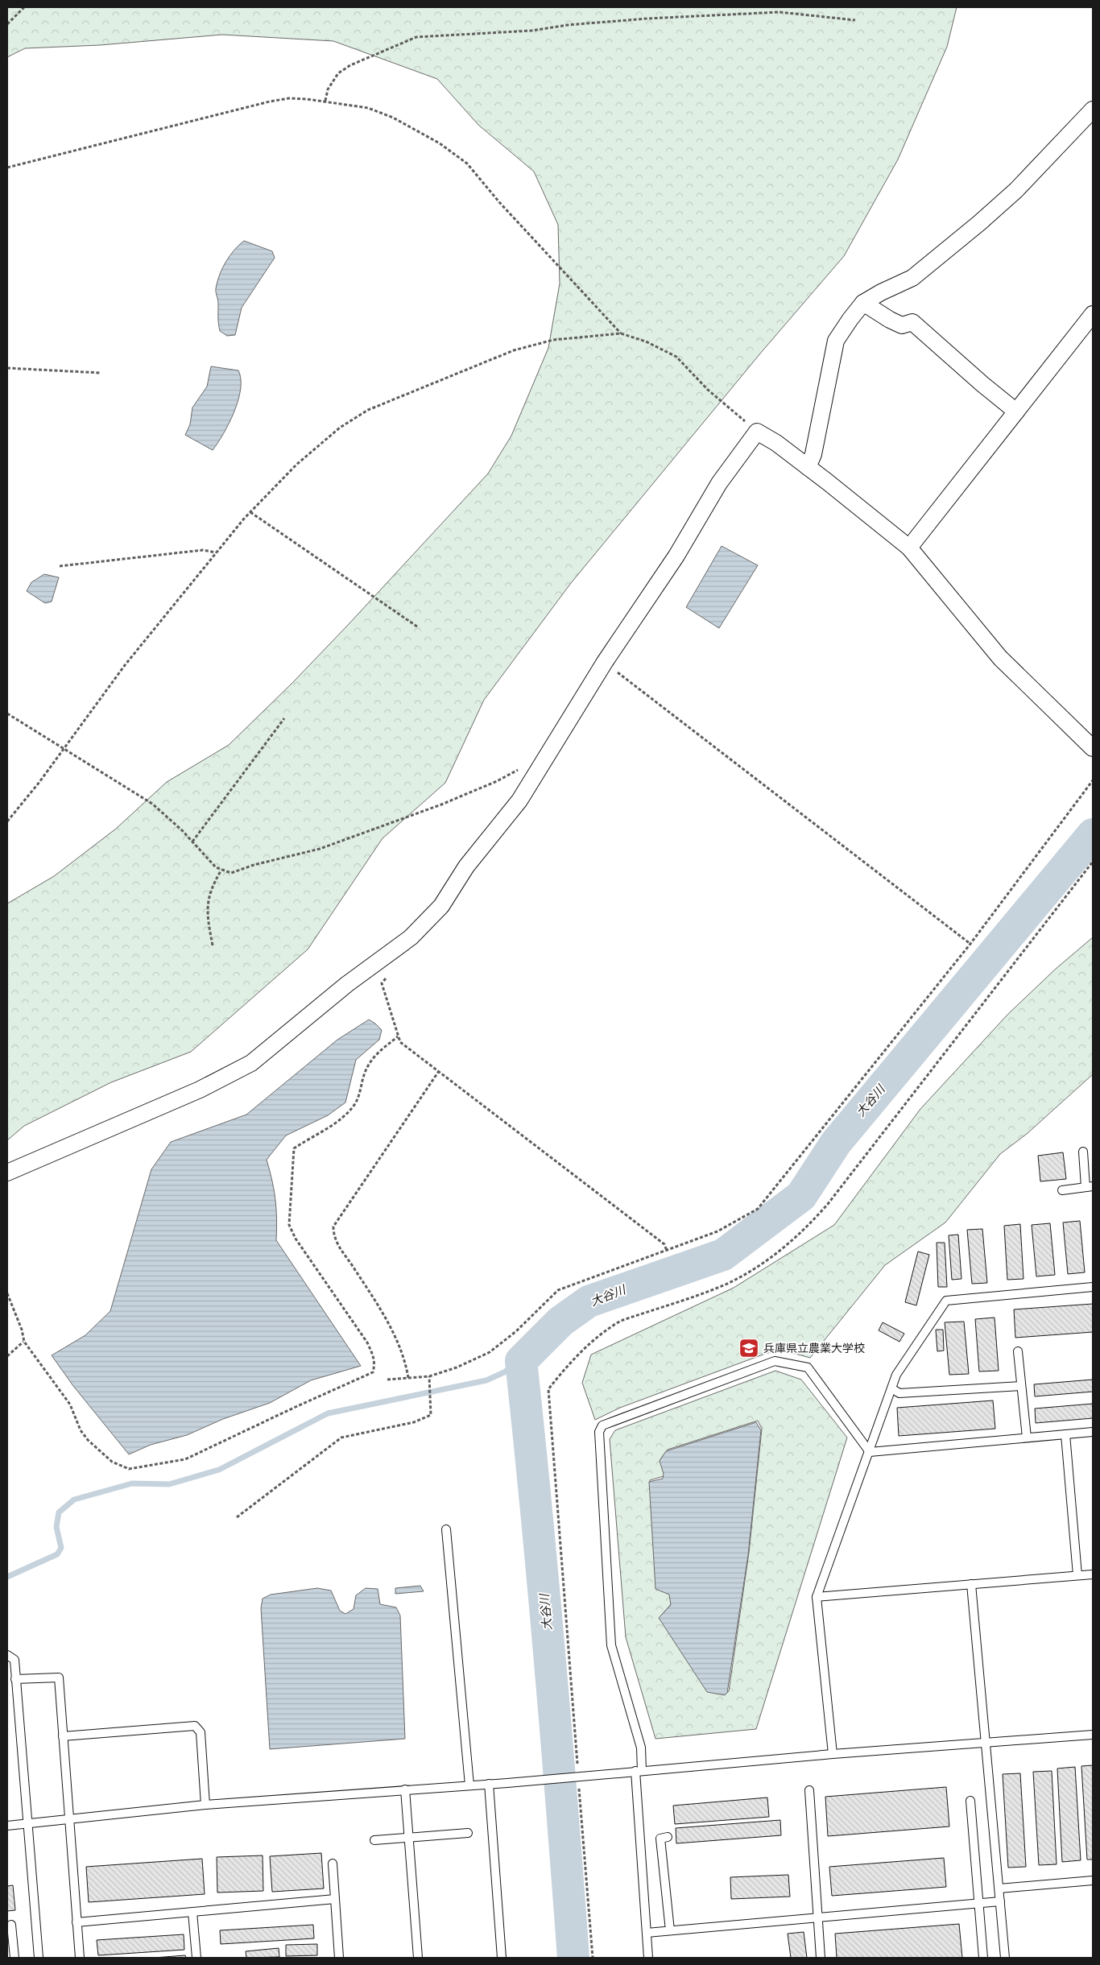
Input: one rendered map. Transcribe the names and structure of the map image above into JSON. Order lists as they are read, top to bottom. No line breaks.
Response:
{"water":["大谷川"],"places":{"school or university":["兵庫県立農業大学校"]}}
